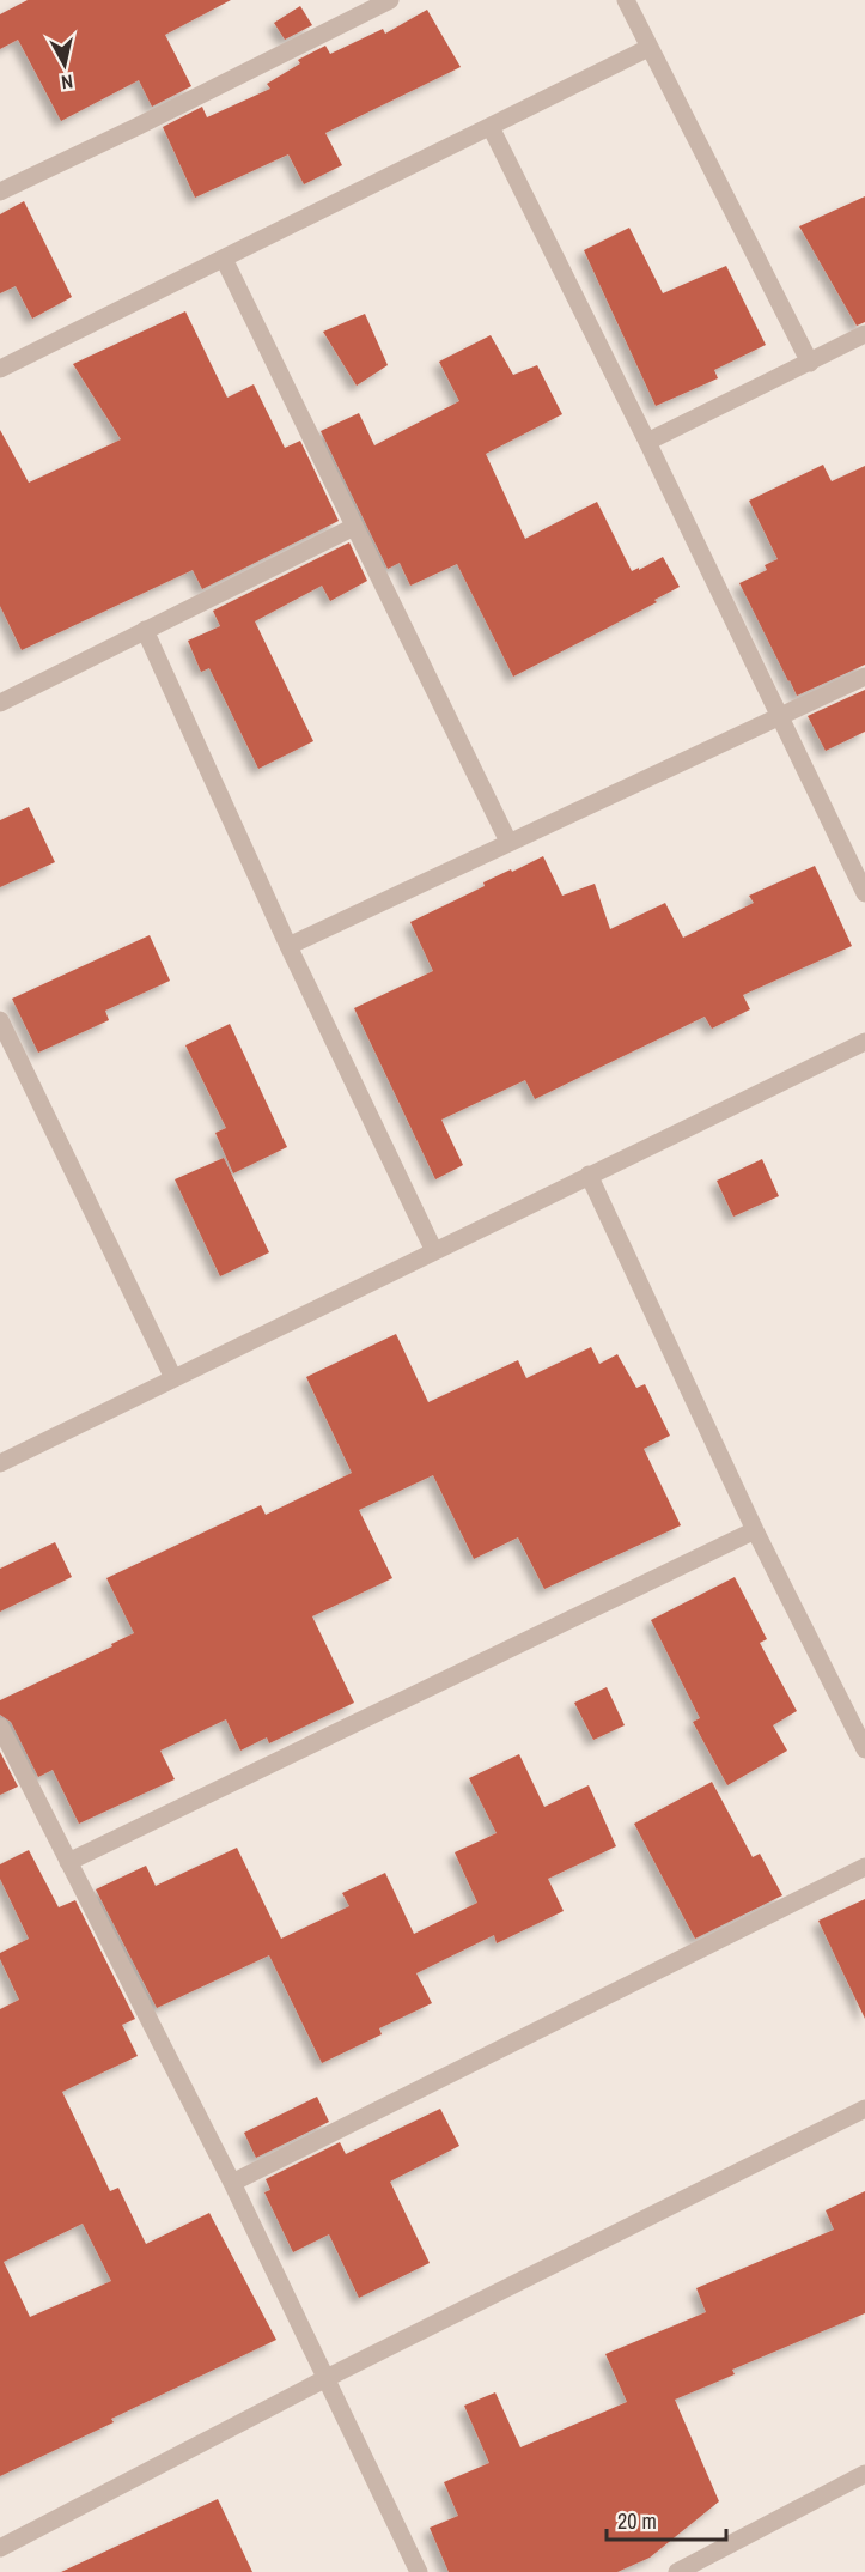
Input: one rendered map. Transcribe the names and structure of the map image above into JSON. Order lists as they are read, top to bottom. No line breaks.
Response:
{"scale_bar":"20 m","north":"bottom"}
